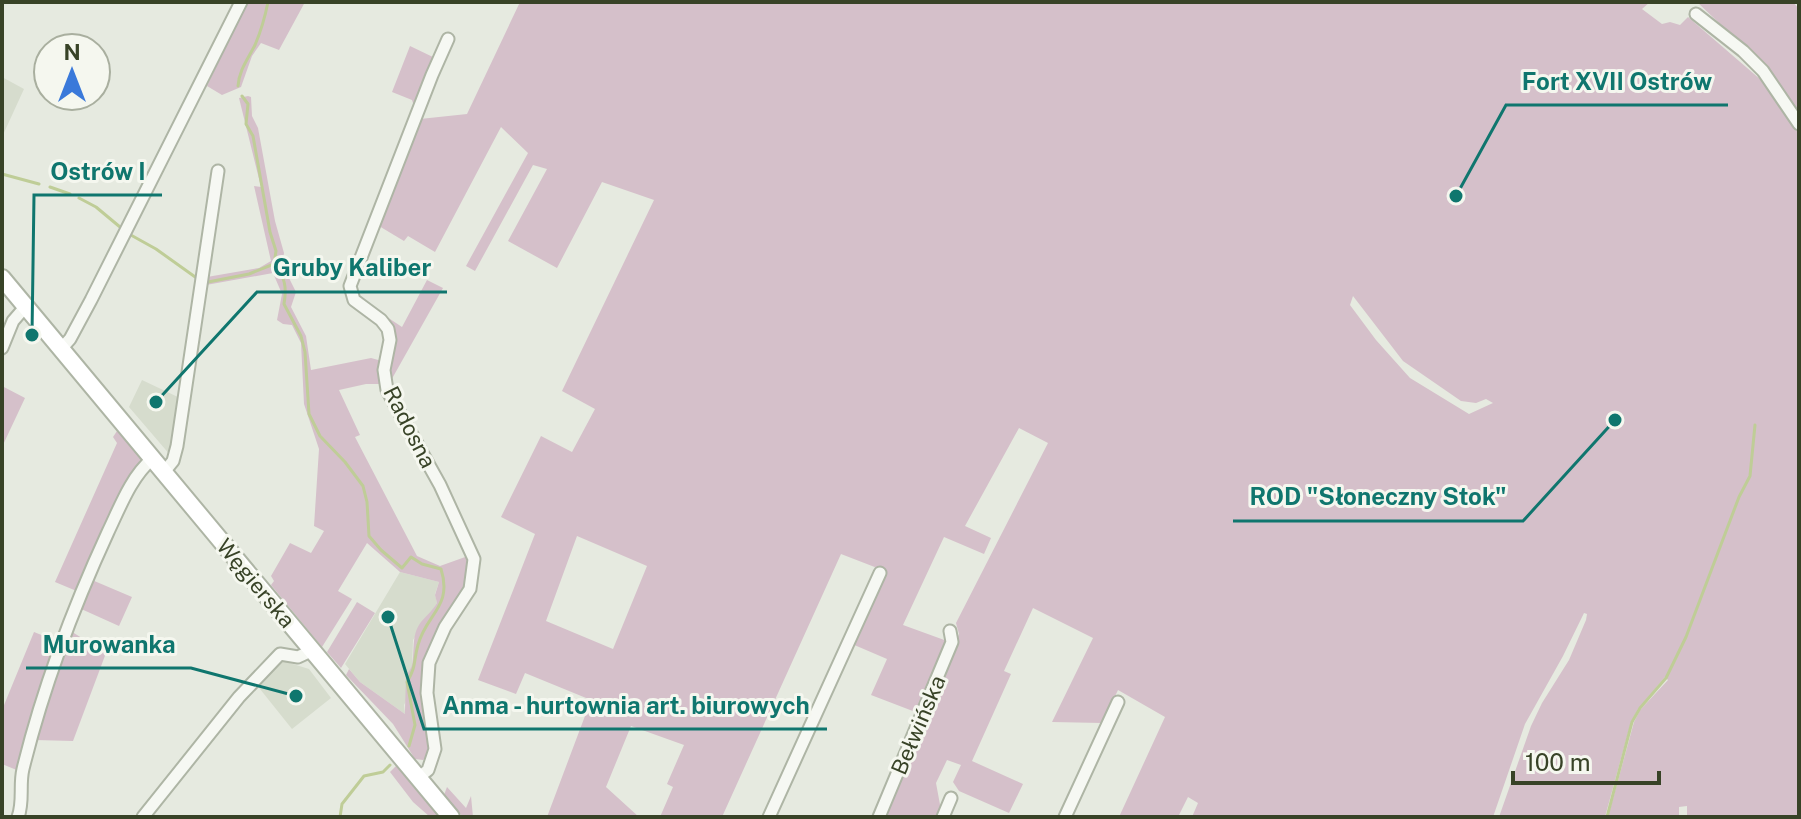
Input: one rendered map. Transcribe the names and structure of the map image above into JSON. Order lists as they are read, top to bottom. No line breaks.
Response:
{"streets":{"main road":["Węgierska"],"street":["Radosna","Bełwińska"]},"crossings":[["Radosna","Węgierska"]],"places":["Fort XVII Ostrów","Ostrów I","Gruby Kaliber","ROD \"Słoneczny Stok\"","Anma - hurtownia art. biurowych","Murowanka"],"scale_bar":"100 m","north":"top"}
